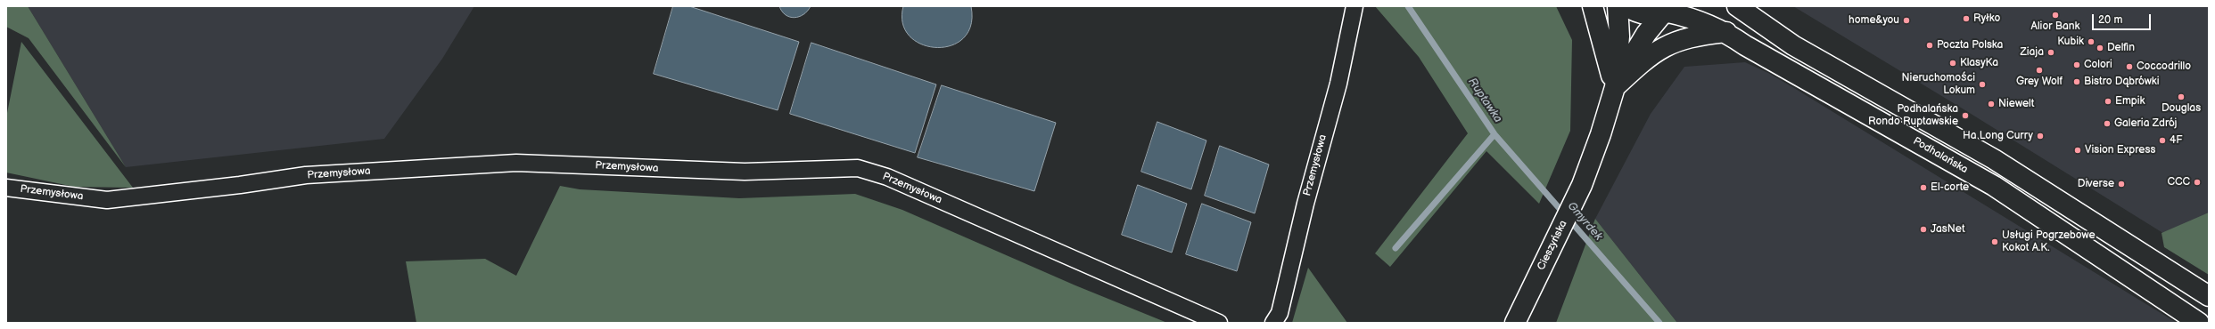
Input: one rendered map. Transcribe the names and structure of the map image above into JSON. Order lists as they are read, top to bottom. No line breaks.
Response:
{"streets":{"street":["Podhalańska","Przemysłowa","Cieszyńska"]},"crossings":[["Podhalańska","Cieszyńska"]],"water":["Ruptawka","Gmyrdek"],"places":["Alior Bank","Ryłko","home&you","Kubik","Poczta Polska","Delfin","Ziaja","KlasyKa","Colori","Coccodrillo","Grey Wolf","Bistro Dąbrówki","Nieruchomości Lokum","Douglas","Empik","Niewelt","Podhalańska Rondo Ruptawskie","Galeria Zdrój","Ha Long Curry","4F","Vision Express","CCC","Diverse","El-corte","JasNet","Usługi Pogrzebowe Kokot A.K."],"scale_bar":"20 m"}
